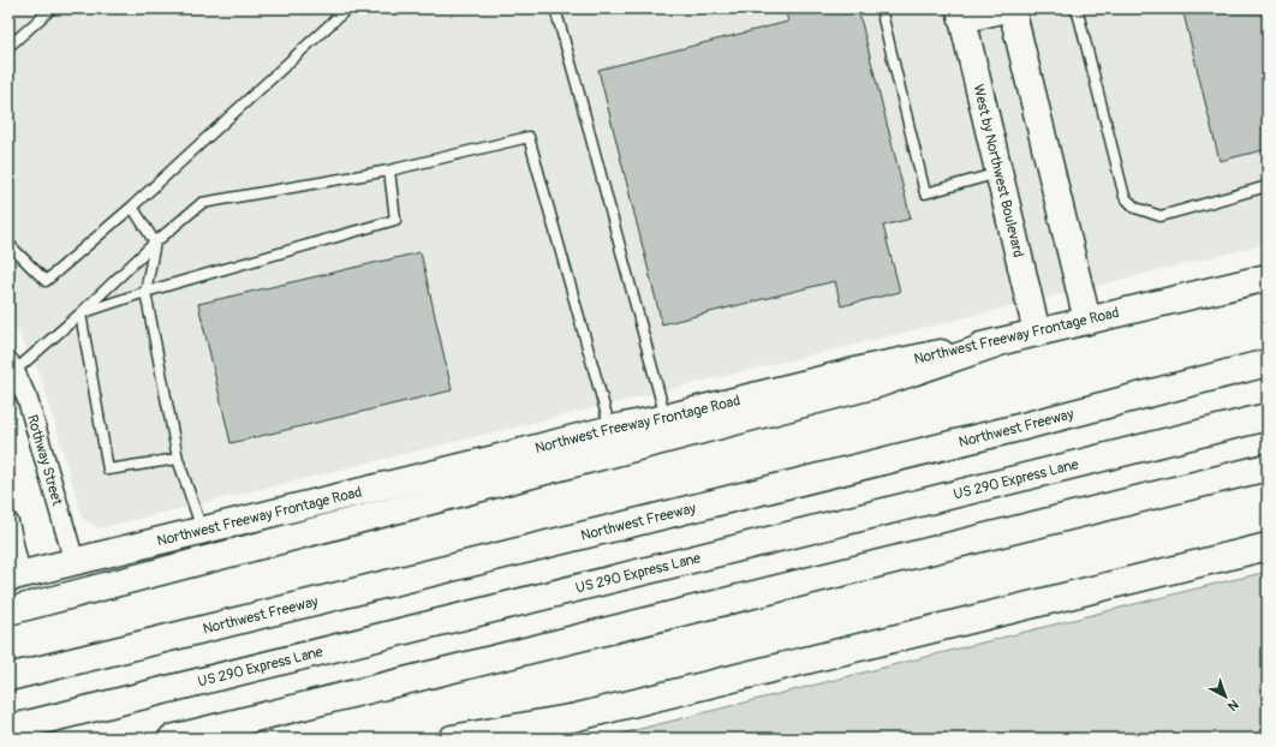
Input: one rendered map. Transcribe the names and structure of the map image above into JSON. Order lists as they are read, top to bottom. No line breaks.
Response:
{"streets":{"main road":["West by Northwest Boulevard","Northwest Freeway Frontage Road","Northwest Freeway","US 290 Express Lane"],"street":["Rothway Street"]},"crossings":[["West by Northwest Boulevard","Northwest Freeway Frontage Road"],["Northwest Freeway Frontage Road","Rothway Street"]],"north":"bottom right"}
